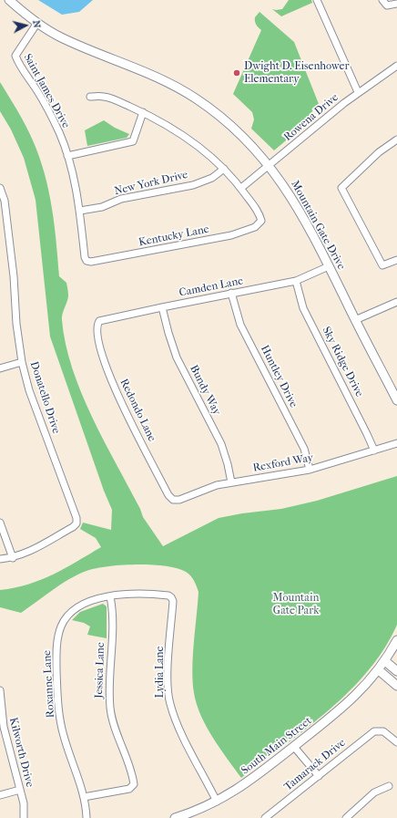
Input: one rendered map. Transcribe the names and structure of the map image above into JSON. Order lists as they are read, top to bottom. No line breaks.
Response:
{"streets":{"main road":["Mountain Gate Drive","South Main Street"],"street":["Saint James Drive","Rowena Drive","New York Drive","Kentucky Lane","Camden Lane","Sky Ridge Drive","Huntley Drive","Bundy Way","Donatello Drive","Redondo Lane","Rexford Way","Jessica Lane","Lydia Lane","Roxanne Lane","Kilworth Drive","Tamarack Drive"]},"crossings":[["Saint James Drive","New York Drive"],["Saint James Drive","Mountain Gate Drive"],["Saint James Drive","Kentucky Lane"],["Rowena Drive","Mountain Gate Drive"],["Rowena Drive","Kentucky Lane"],["Mountain Gate Drive","Camden Lane"],["Camden Lane","Sky Ridge Drive"],["Camden Lane","Huntley Drive"],["Camden Lane","Bundy Way"],["Camden Lane","Redondo Lane"],["Sky Ridge Drive","Rexford Way"],["Huntley Drive","Rexford Way"],["Bundy Way","Rexford Way"],["Redondo Lane","Rexford Way"],["Jessica Lane","Lydia Lane"],["Jessica Lane","Roxanne Lane"],["Lydia Lane","Roxanne Lane"],["Lydia Lane","South Main Street"]],"parks":["Mountain Gate Park"],"places":["Dwight D. Eisenhower Elementary"],"north":"right"}
